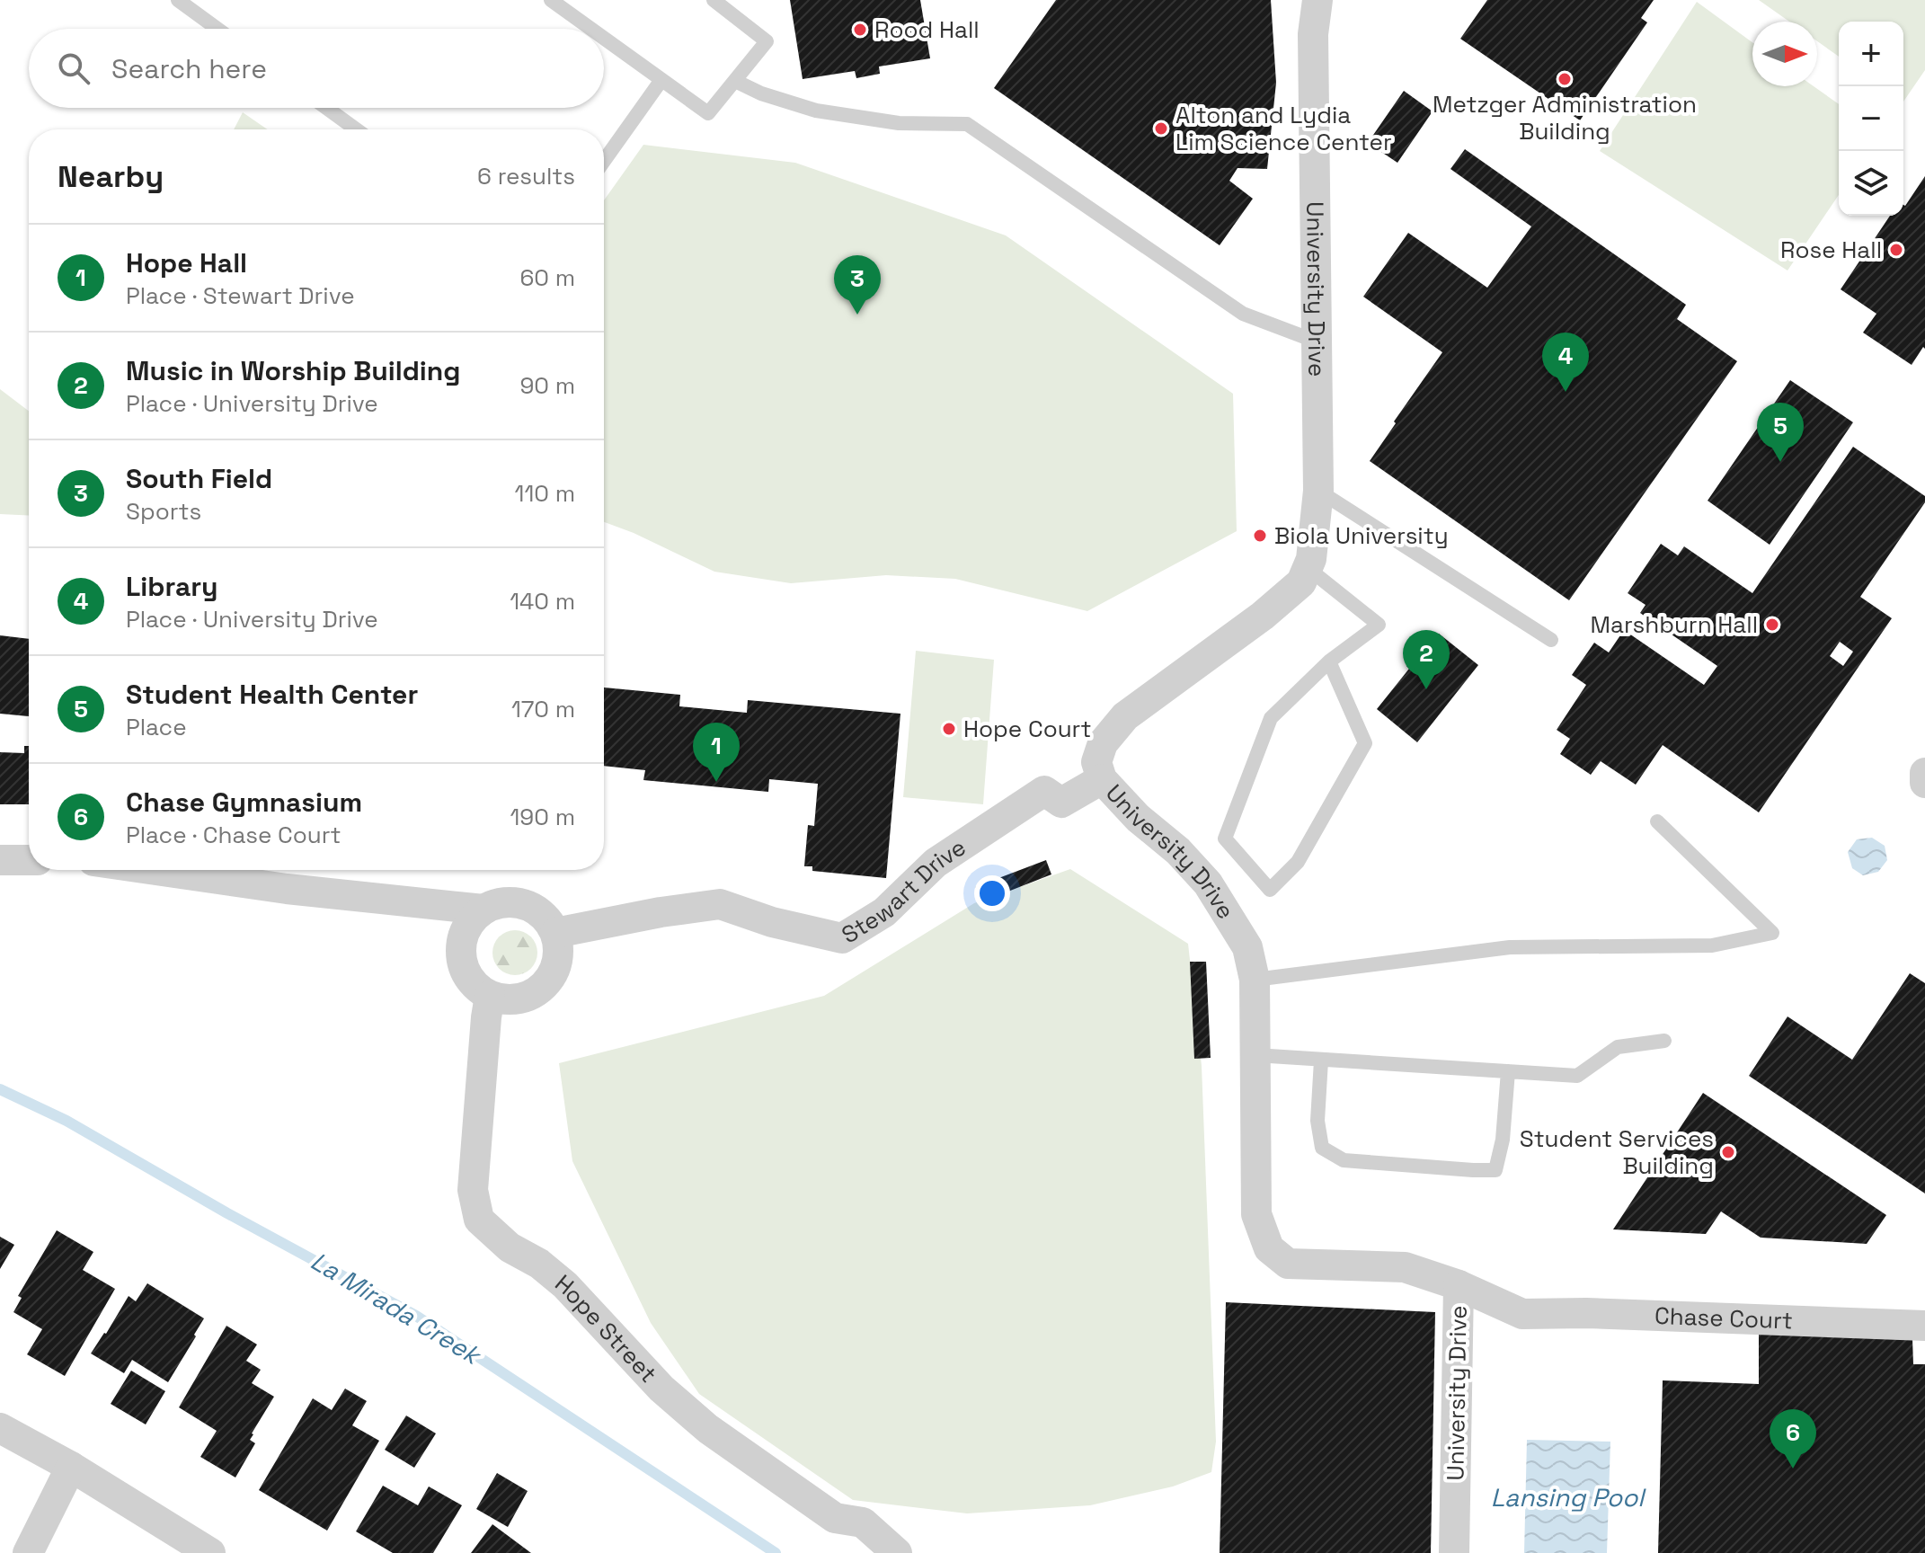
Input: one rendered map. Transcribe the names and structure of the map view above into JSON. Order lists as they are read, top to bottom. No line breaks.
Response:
{"streets":{"street":["University Drive","Stewart Drive","Chase Court","Hope Street"]},"crossings":[["University Drive","Stewart Drive"],["University Drive","Chase Court"],["Stewart Drive","Hope Street"]],"water":["La Mirada Creek","Lansing Pool"],"places":["Rood Hall","Metzger Administration Building","Alton and Lydia Lim Science Center","Rose Hall","Biola University","Marshburn Hall","Hope Court","Student Services Building"],"north":"right","page":{"map_buttons":["+","−"],"search":"Search here","heading":["Nearby","6 results"],"list":[{"mark":"1","name":"Hope Hall","note":"Place · Stewart Drive","value":"60 m"},{"mark":"2","name":"Music in Worship Building","note":"Place · University Drive","value":"90 m"},{"mark":"3","name":"South Field","note":"Sports","value":"110 m"},{"mark":"4","name":"Library","note":"Place · University Drive","value":"140 m"},{"mark":"5","name":"Student Health Center","note":"Place","value":"170 m"},{"mark":"6","name":"Chase Gymnasium","note":"Place · Chase Court","value":"190 m"}],"pins":["3","4","5","2","1","6"]}}
